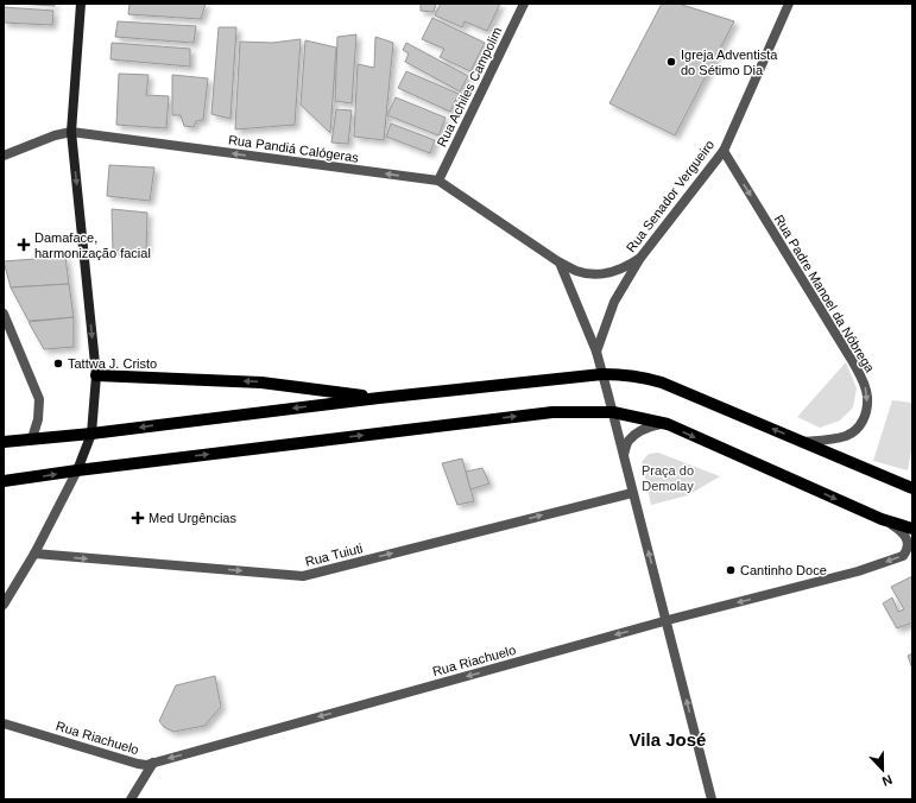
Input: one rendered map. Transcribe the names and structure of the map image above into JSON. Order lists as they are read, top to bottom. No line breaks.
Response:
{"streets":{"street":["Rua Achiles Campolim","Rua Pandiá Calógeras","Rua Senador Vergueiro","Rua Padre Manoel da Nóbrega","Rua Tuiuti","Rua Riachuelo"]},"crossings":[["Rua Achiles Campolim","Rua Pandiá Calógeras"],["Rua Pandiá Calógeras","Rua Senador Vergueiro"],["Rua Senador Vergueiro","Rua Padre Manoel da Nóbrega"]],"one_way":["Rua Pandiá Calógeras","Rua Tuiuti","Rua Riachuelo"],"districts":["Vila José"],"parks":["Praça do Demolay"],"places":{"other":["Igreja Adventista do Sétimo Dia","Tattwa J. Cristo","Cantinho Doce"],"health":["Damaface, harmonização facial","Med Urgências"]},"north":"bottom"}
